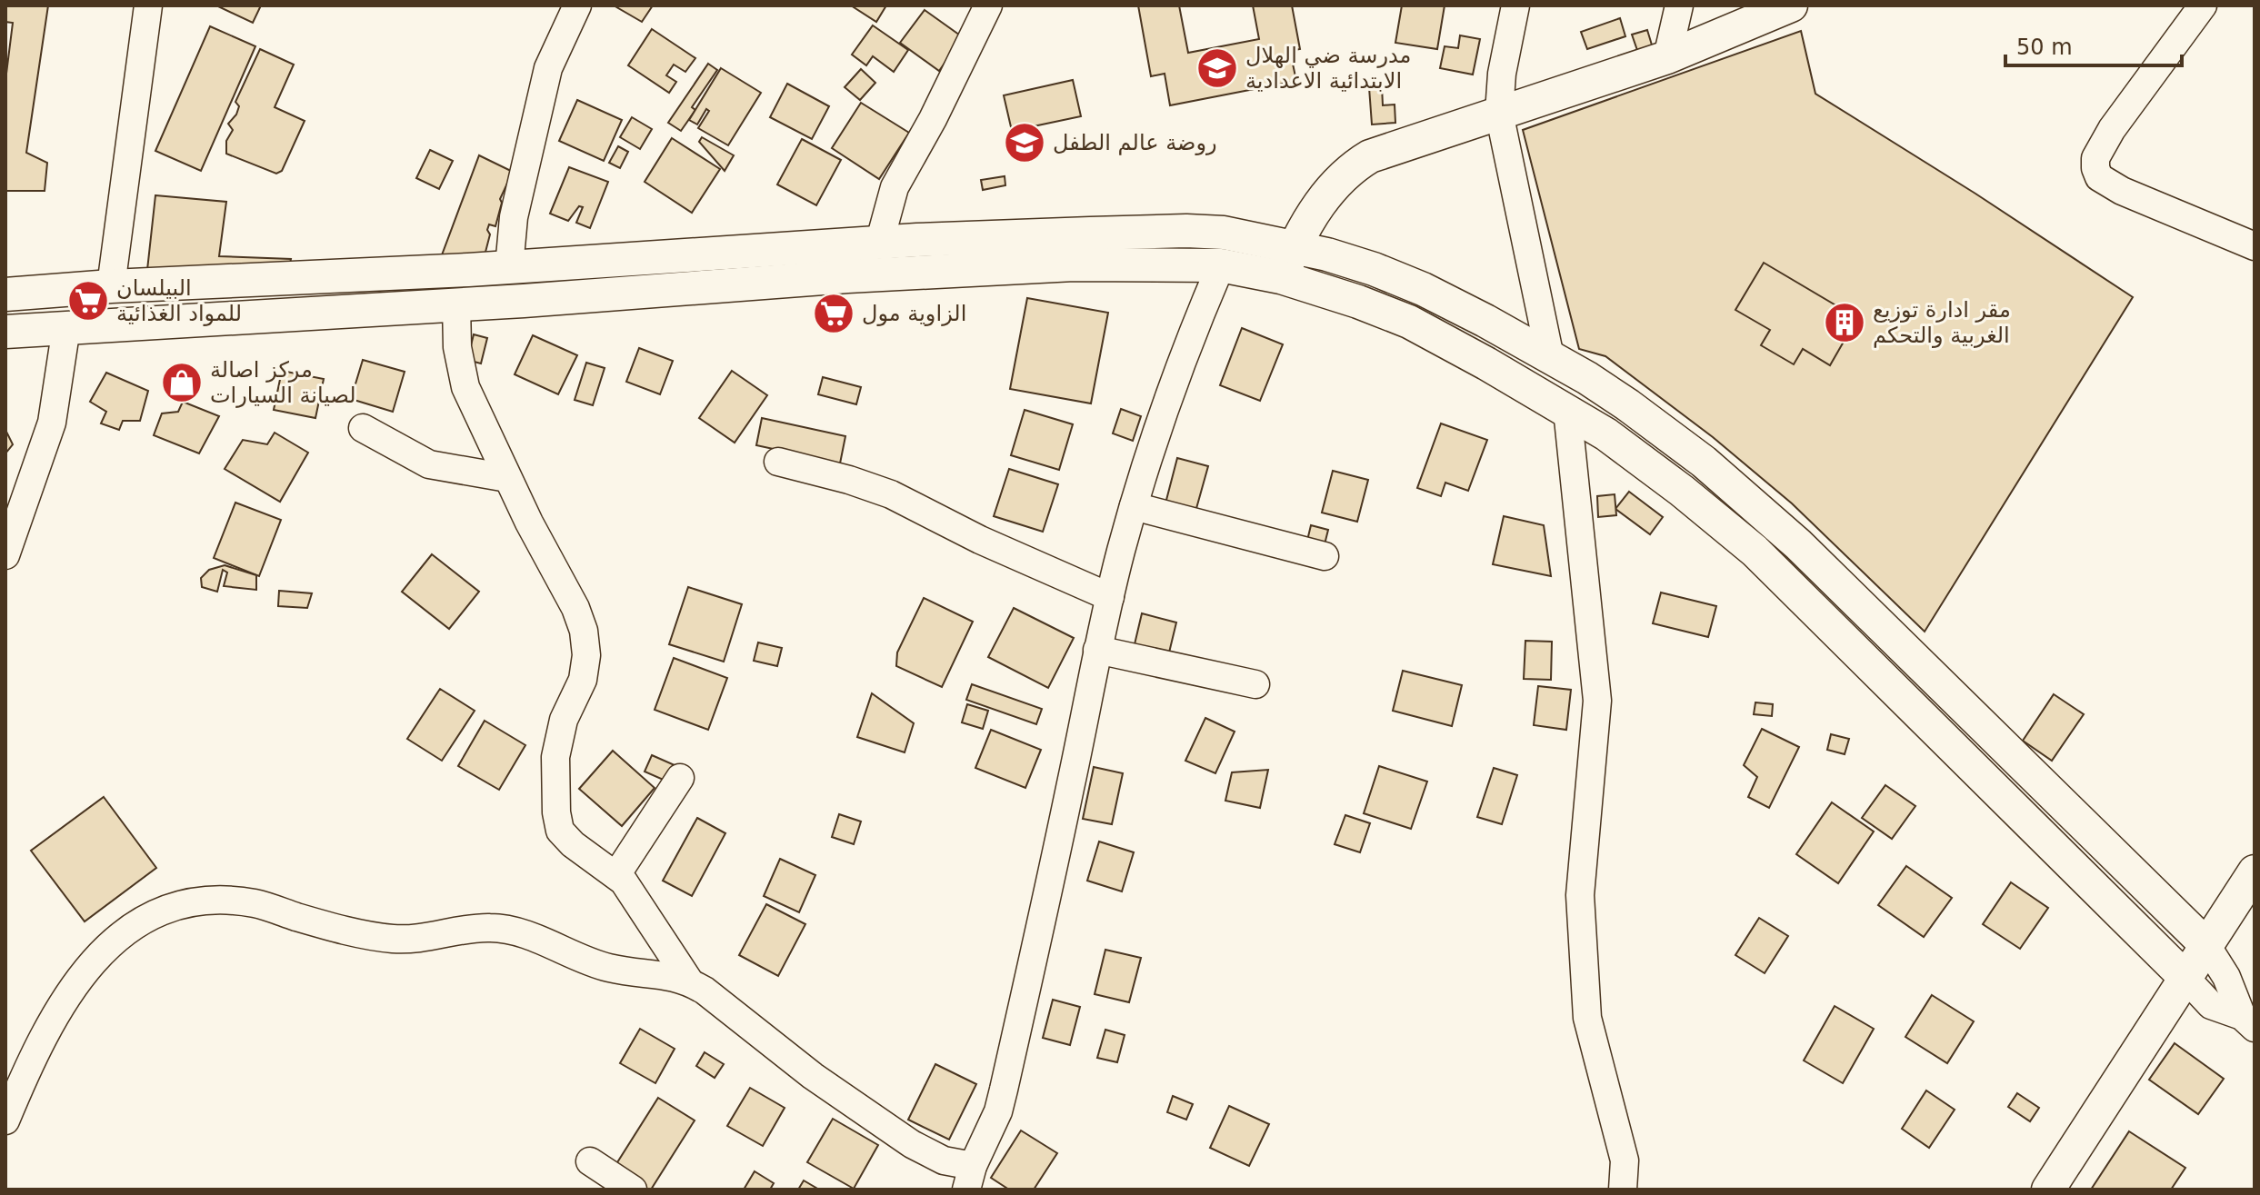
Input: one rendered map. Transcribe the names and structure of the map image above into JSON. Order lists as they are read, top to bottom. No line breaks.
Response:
{"places":{"school or university":["مدرسة ضي الهلال الابتدائية الاعدادية","روضة عالم الطفل"],"supermarket":["البيلسان للمواد الغذائية","الزاوية مول"],"building":["مقر ادارة توزيع الغربية والتحكم"],"shop":["مركز اصالة لصيانة السيارات"]},"scale_bar":"50 m"}
